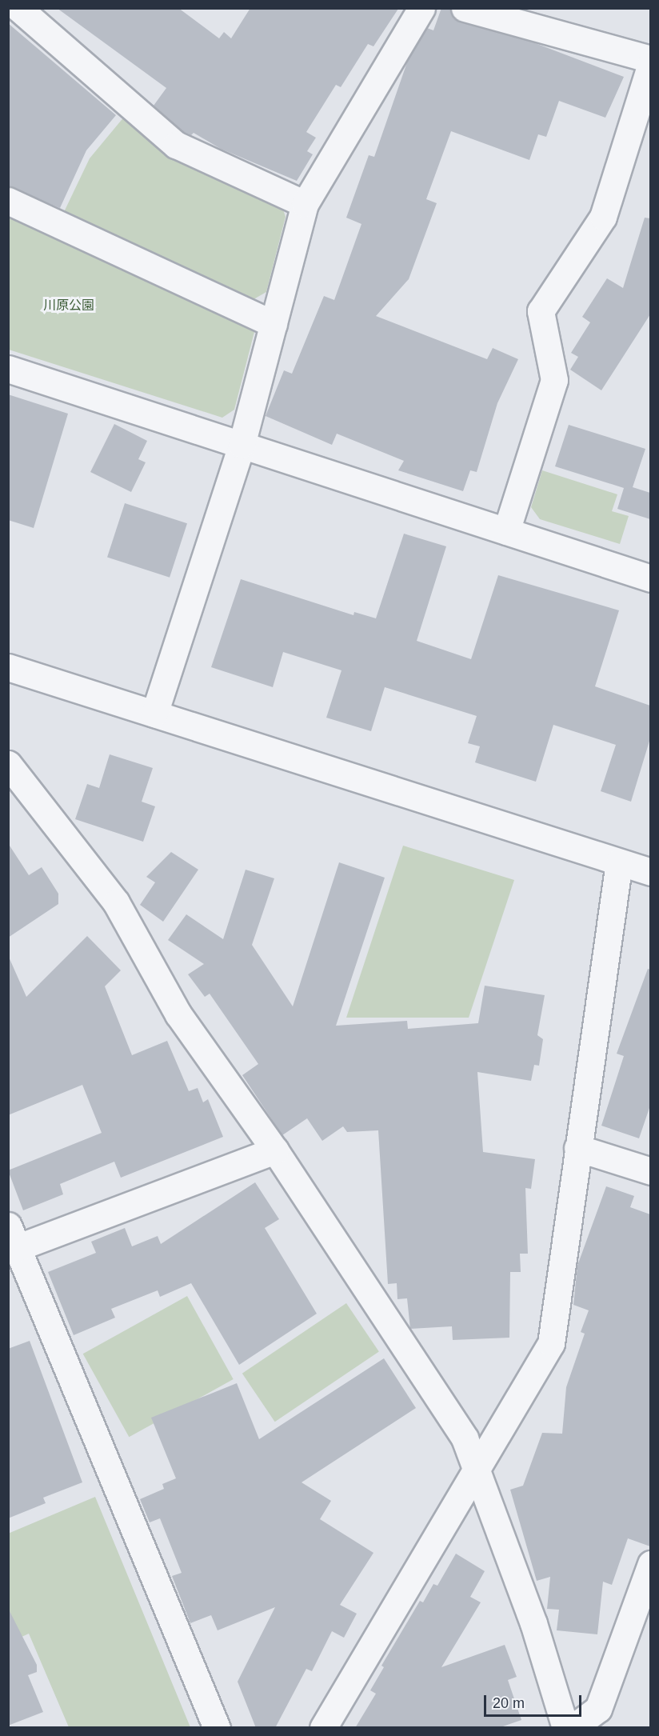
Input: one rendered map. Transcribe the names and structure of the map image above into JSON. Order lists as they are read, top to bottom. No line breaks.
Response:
{"parks":["川原公園"],"scale_bar":"20 m"}
